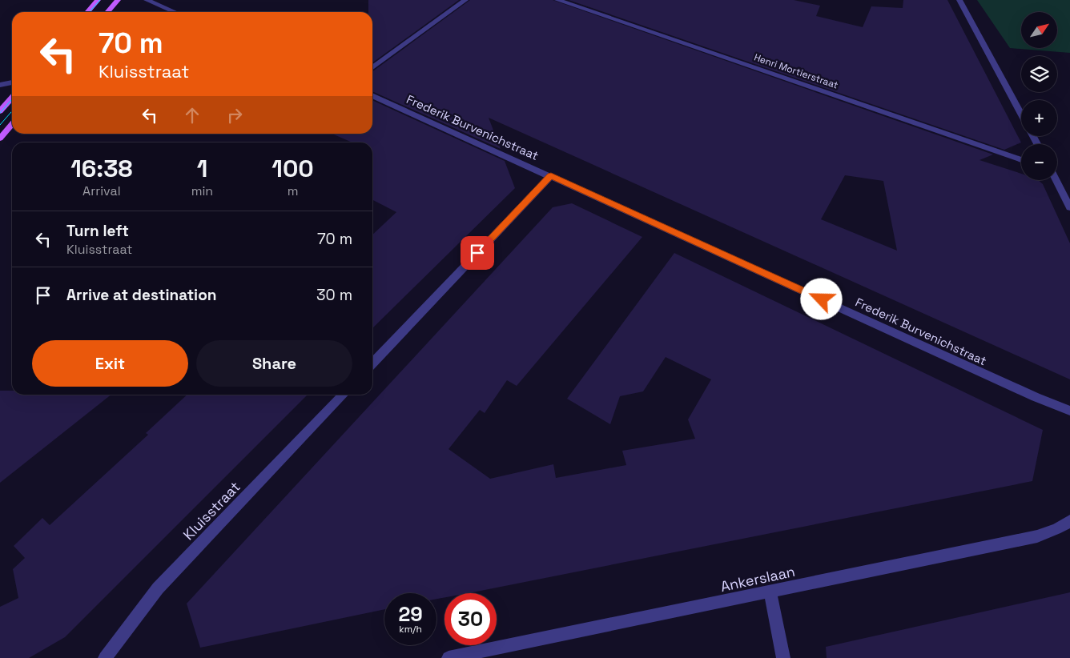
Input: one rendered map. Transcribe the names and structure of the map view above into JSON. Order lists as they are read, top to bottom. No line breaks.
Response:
{"streets":{"street":["Henri Mortierstraat","Frederik Burvenichstraat","Kluisstraat","Ankerslaan"]},"north":"top right","page":{"map_buttons":["+","−"],"turn":["70 m","Kluisstraat"],"eta":["16:38","Arrival","1","min","100","m"],"list":[{"name":"Turn left","note":"Kluisstraat","value":"70 m"},{"name":"Arrive at destination","value":"30 m"}],"buttons":["Exit","Share"],"speed":"29 km/h","limit":"30"}}
